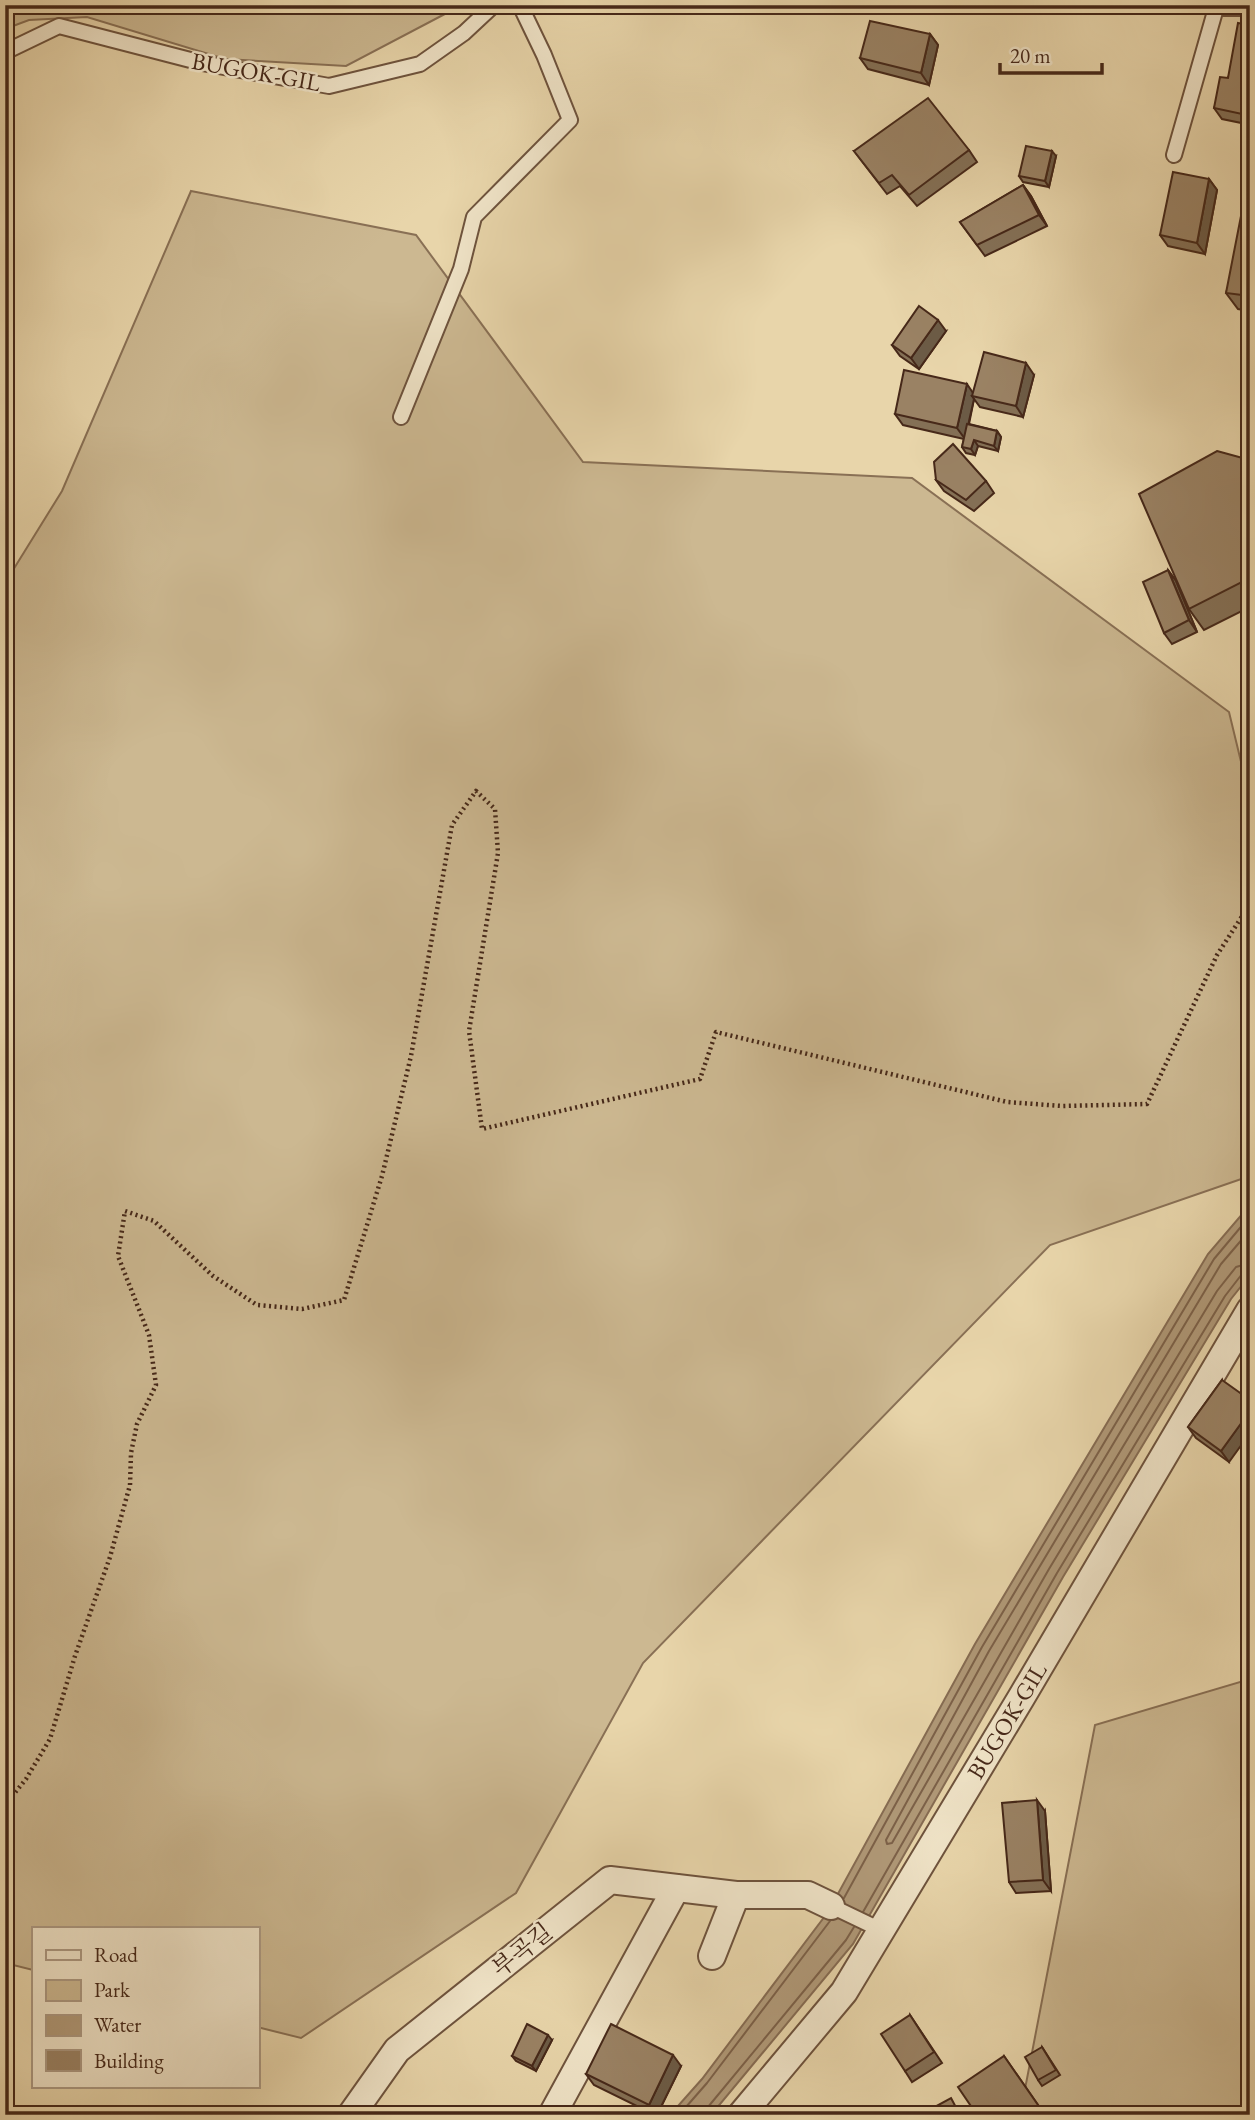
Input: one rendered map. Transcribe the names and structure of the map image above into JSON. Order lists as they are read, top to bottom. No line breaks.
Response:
{"streets":{"street":["BUGOK-GIL","부곡길"]},"crossings":[["BUGOK-GIL","부곡길"]],"legend":["Road","Park","Water","Building"],"scale_bar":"20 m"}
